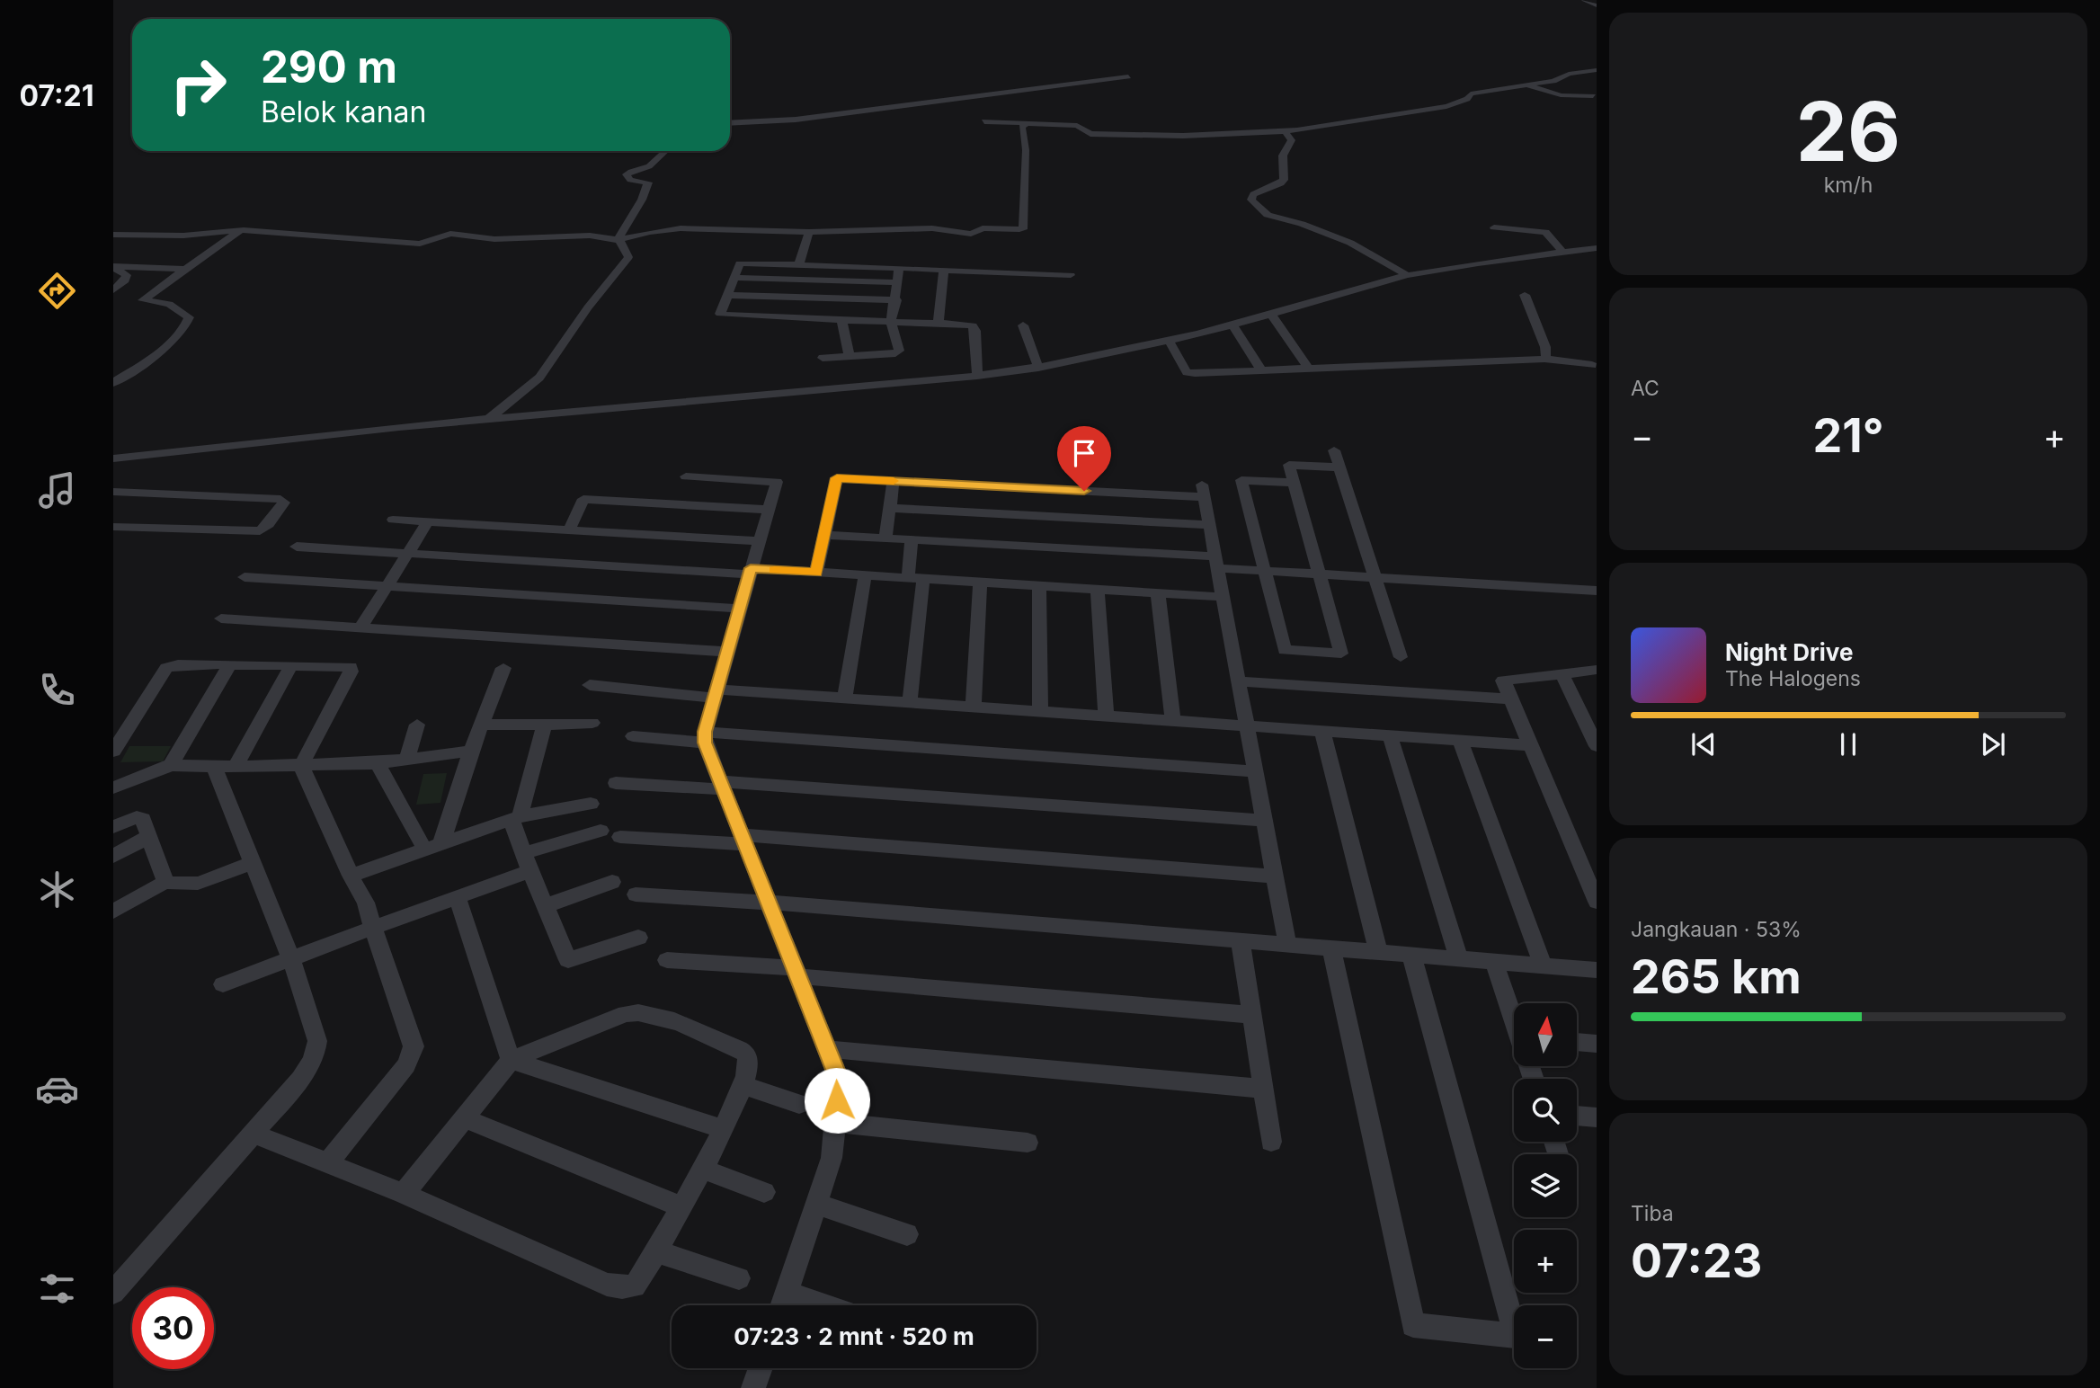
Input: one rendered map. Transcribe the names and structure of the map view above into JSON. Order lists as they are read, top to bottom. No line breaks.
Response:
{"north":"top","page":{"tabs":"07:21","tile":[["26","km/h"],"AC",["Jangkauan · 53%","265 km"],["Tiba","07:23"]],"turn":["290 m","Belok kanan"],"heat":["−","21°","+"],"song":["Night Drive","The Halogens"],"map_buttons":["+","−"],"limit":"30","trip":"07:23 · 2 mnt · 520 m"}}
